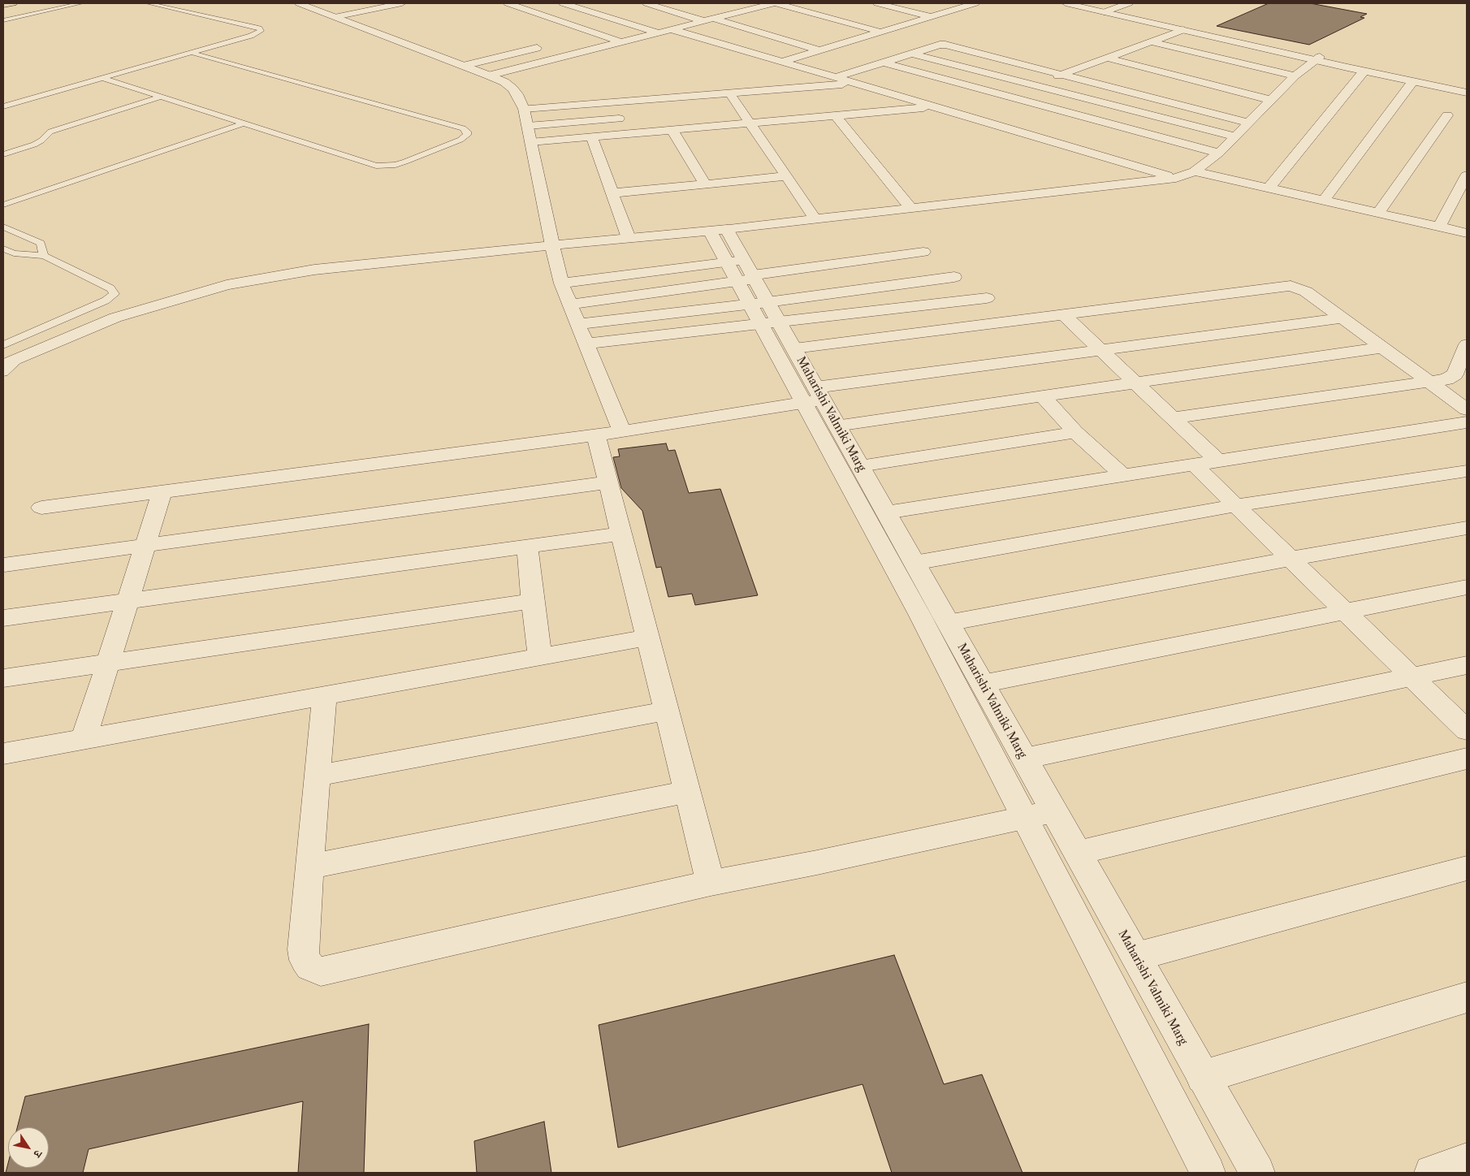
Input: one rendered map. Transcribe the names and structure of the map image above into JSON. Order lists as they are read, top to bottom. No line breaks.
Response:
{"streets":{"street":["Maharishi Valmiki Marg"]},"north":"bottom right"}
